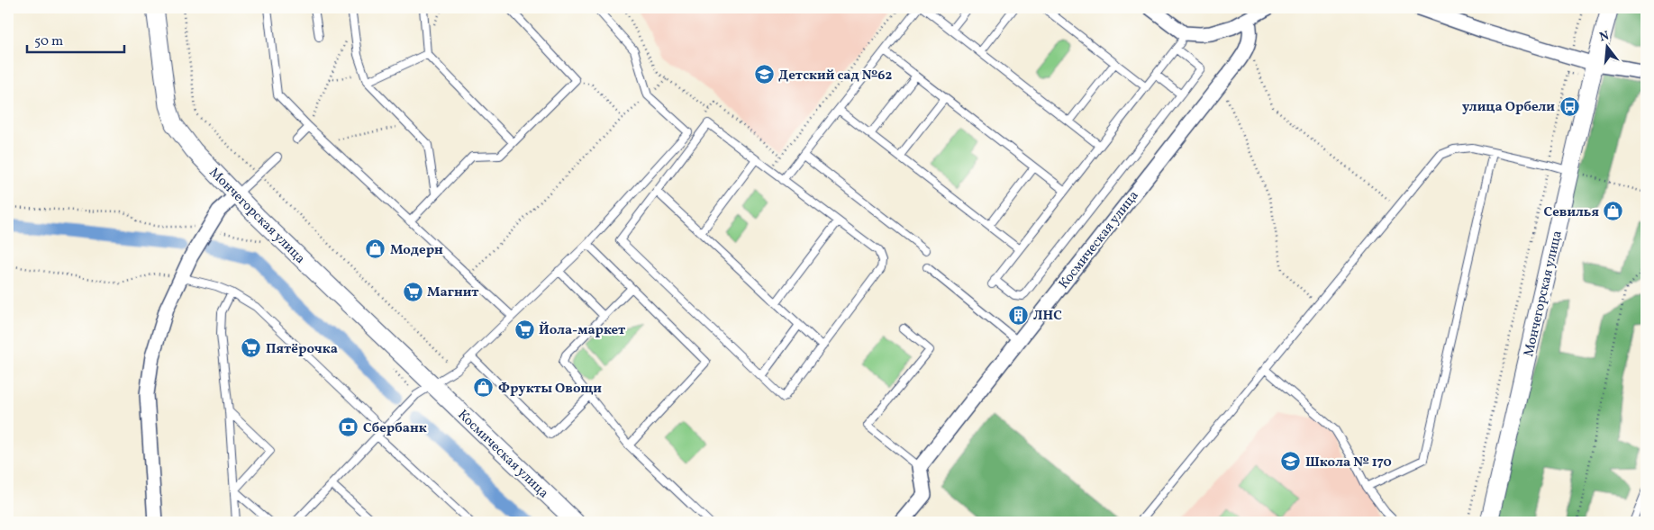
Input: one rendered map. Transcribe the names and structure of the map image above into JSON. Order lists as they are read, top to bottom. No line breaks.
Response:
{"streets":{"street":["Мончегорская улица","Космическая улица"]},"crossings":[["Мончегорская улица","Космическая улица"]],"places":{"school or university":["Детский сад №62","Школа № 170"],"bus stop":["улица Орбели"],"shop":["Севилья","Модерн","Фрукты Овощи"],"supermarket":["Магнит","Йола-маркет","Пятёрочка"],"building":["ЛНС"],"bank":["Сбербанк"]},"scale_bar":"50 m","north":"top"}
